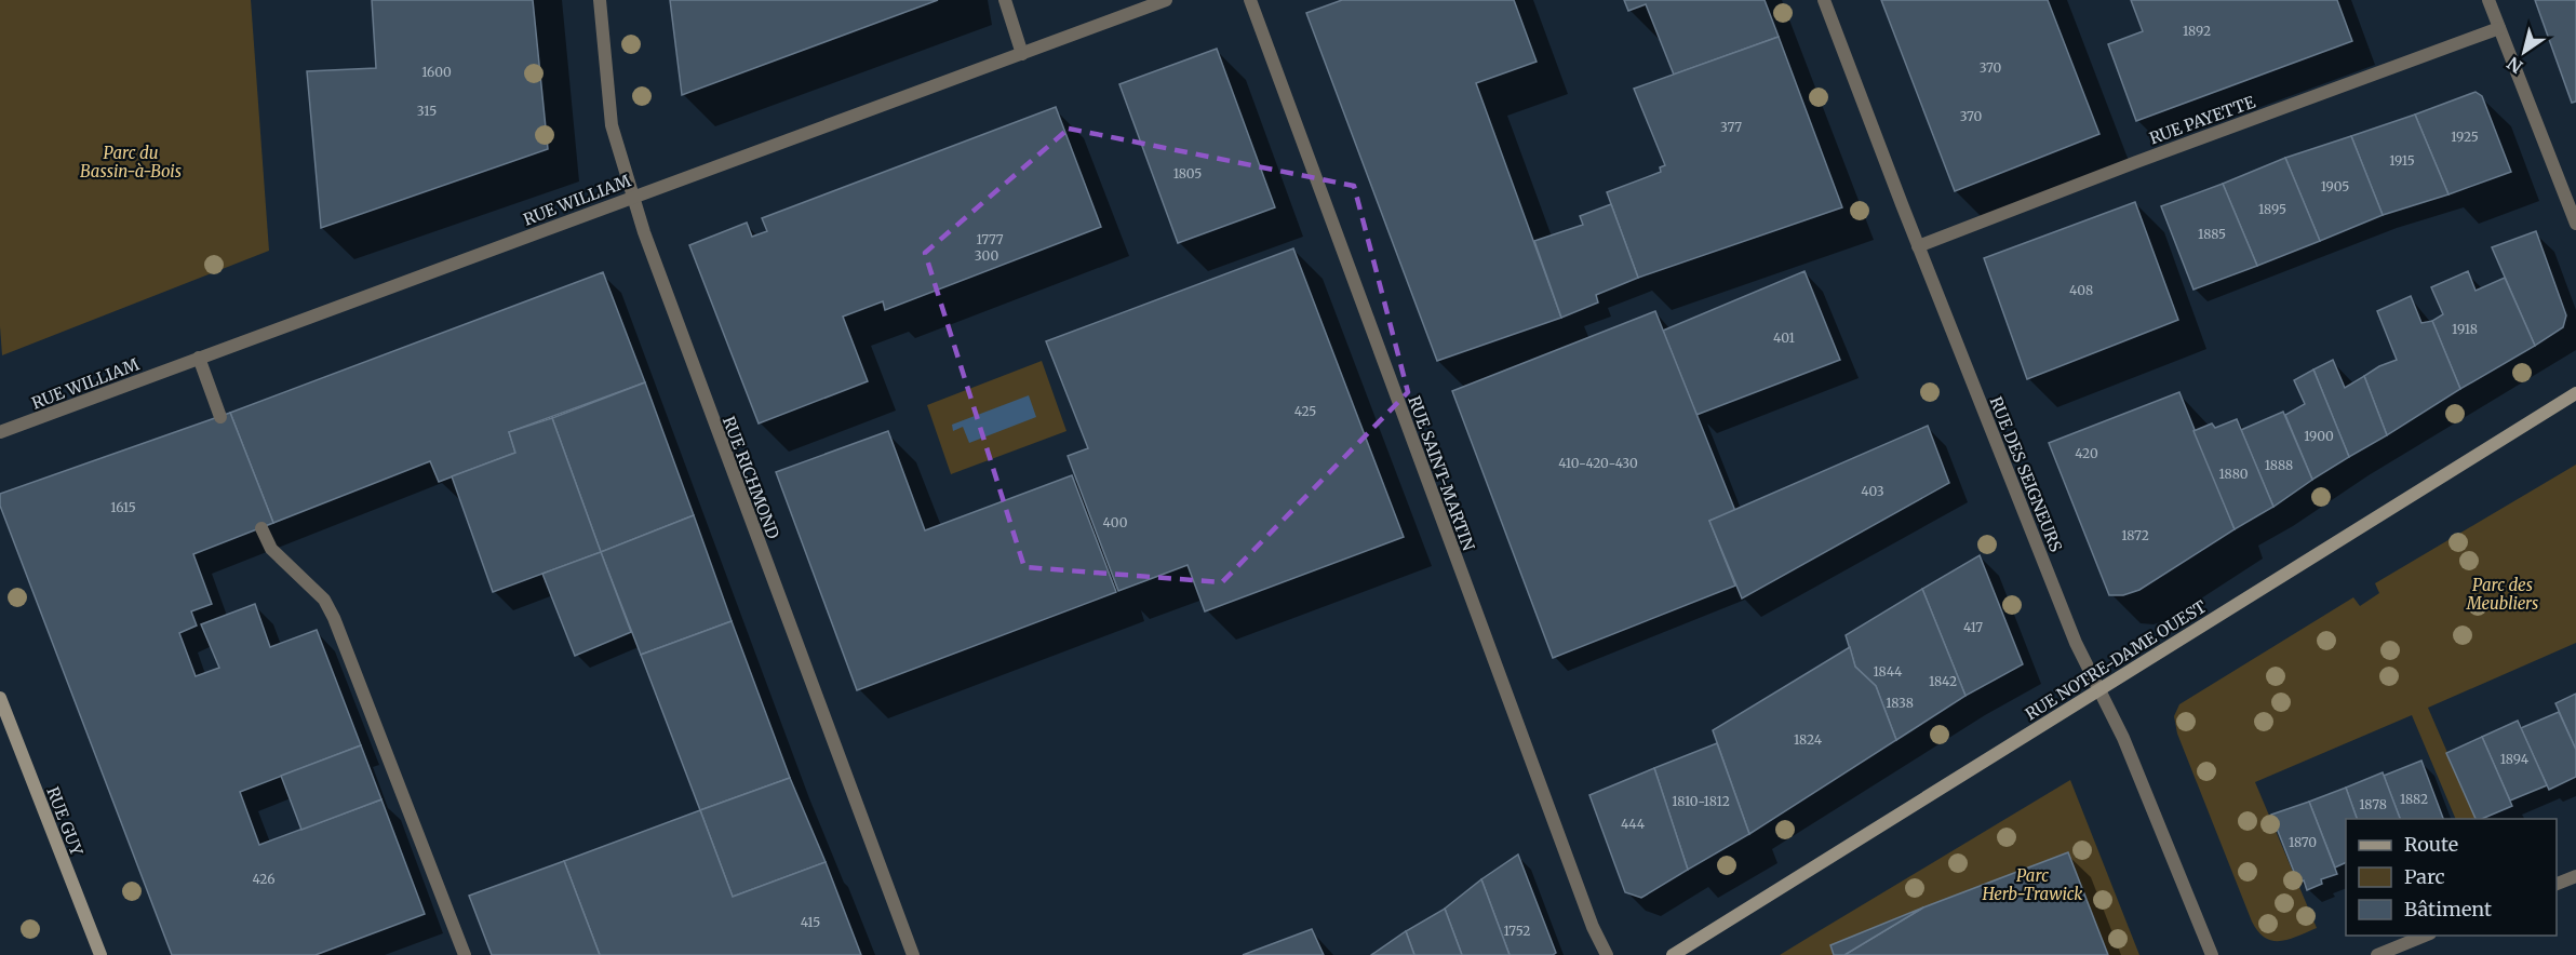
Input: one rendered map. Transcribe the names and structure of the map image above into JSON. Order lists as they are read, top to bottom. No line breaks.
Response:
{"streets":{"main road":["RUE NOTRE-DAME OUEST","RUE GUY"],"street":["RUE PAYETTE","RUE WILLIAM","RUE SAINT-MARTIN","RUE DES SEIGNEURS","RUE RICHMOND"]},"crossings":[["RUE PAYETTE","RUE DES SEIGNEURS"],["RUE WILLIAM","RUE RICHMOND"],["RUE DES SEIGNEURS","RUE NOTRE-DAME OUEST"]],"parks":["Parc du Bassin-à-Bois","Parc des Meubliers","Parc Herb-Trawick"],"house_numbers":["1892","370","1600","315","370","377","1925","1915","1805","1905","1895","1885","1777","300","408","1918","401","425","1900","420","410-420-430","1888","1880","403","1615","400","1872","417","1844","1842","1838","1824","1894","1882","1810-1812","1878","444","1870","426","415","1752"],"legend":["Route","Parc","Bâtiment"],"north":"bottom left"}
